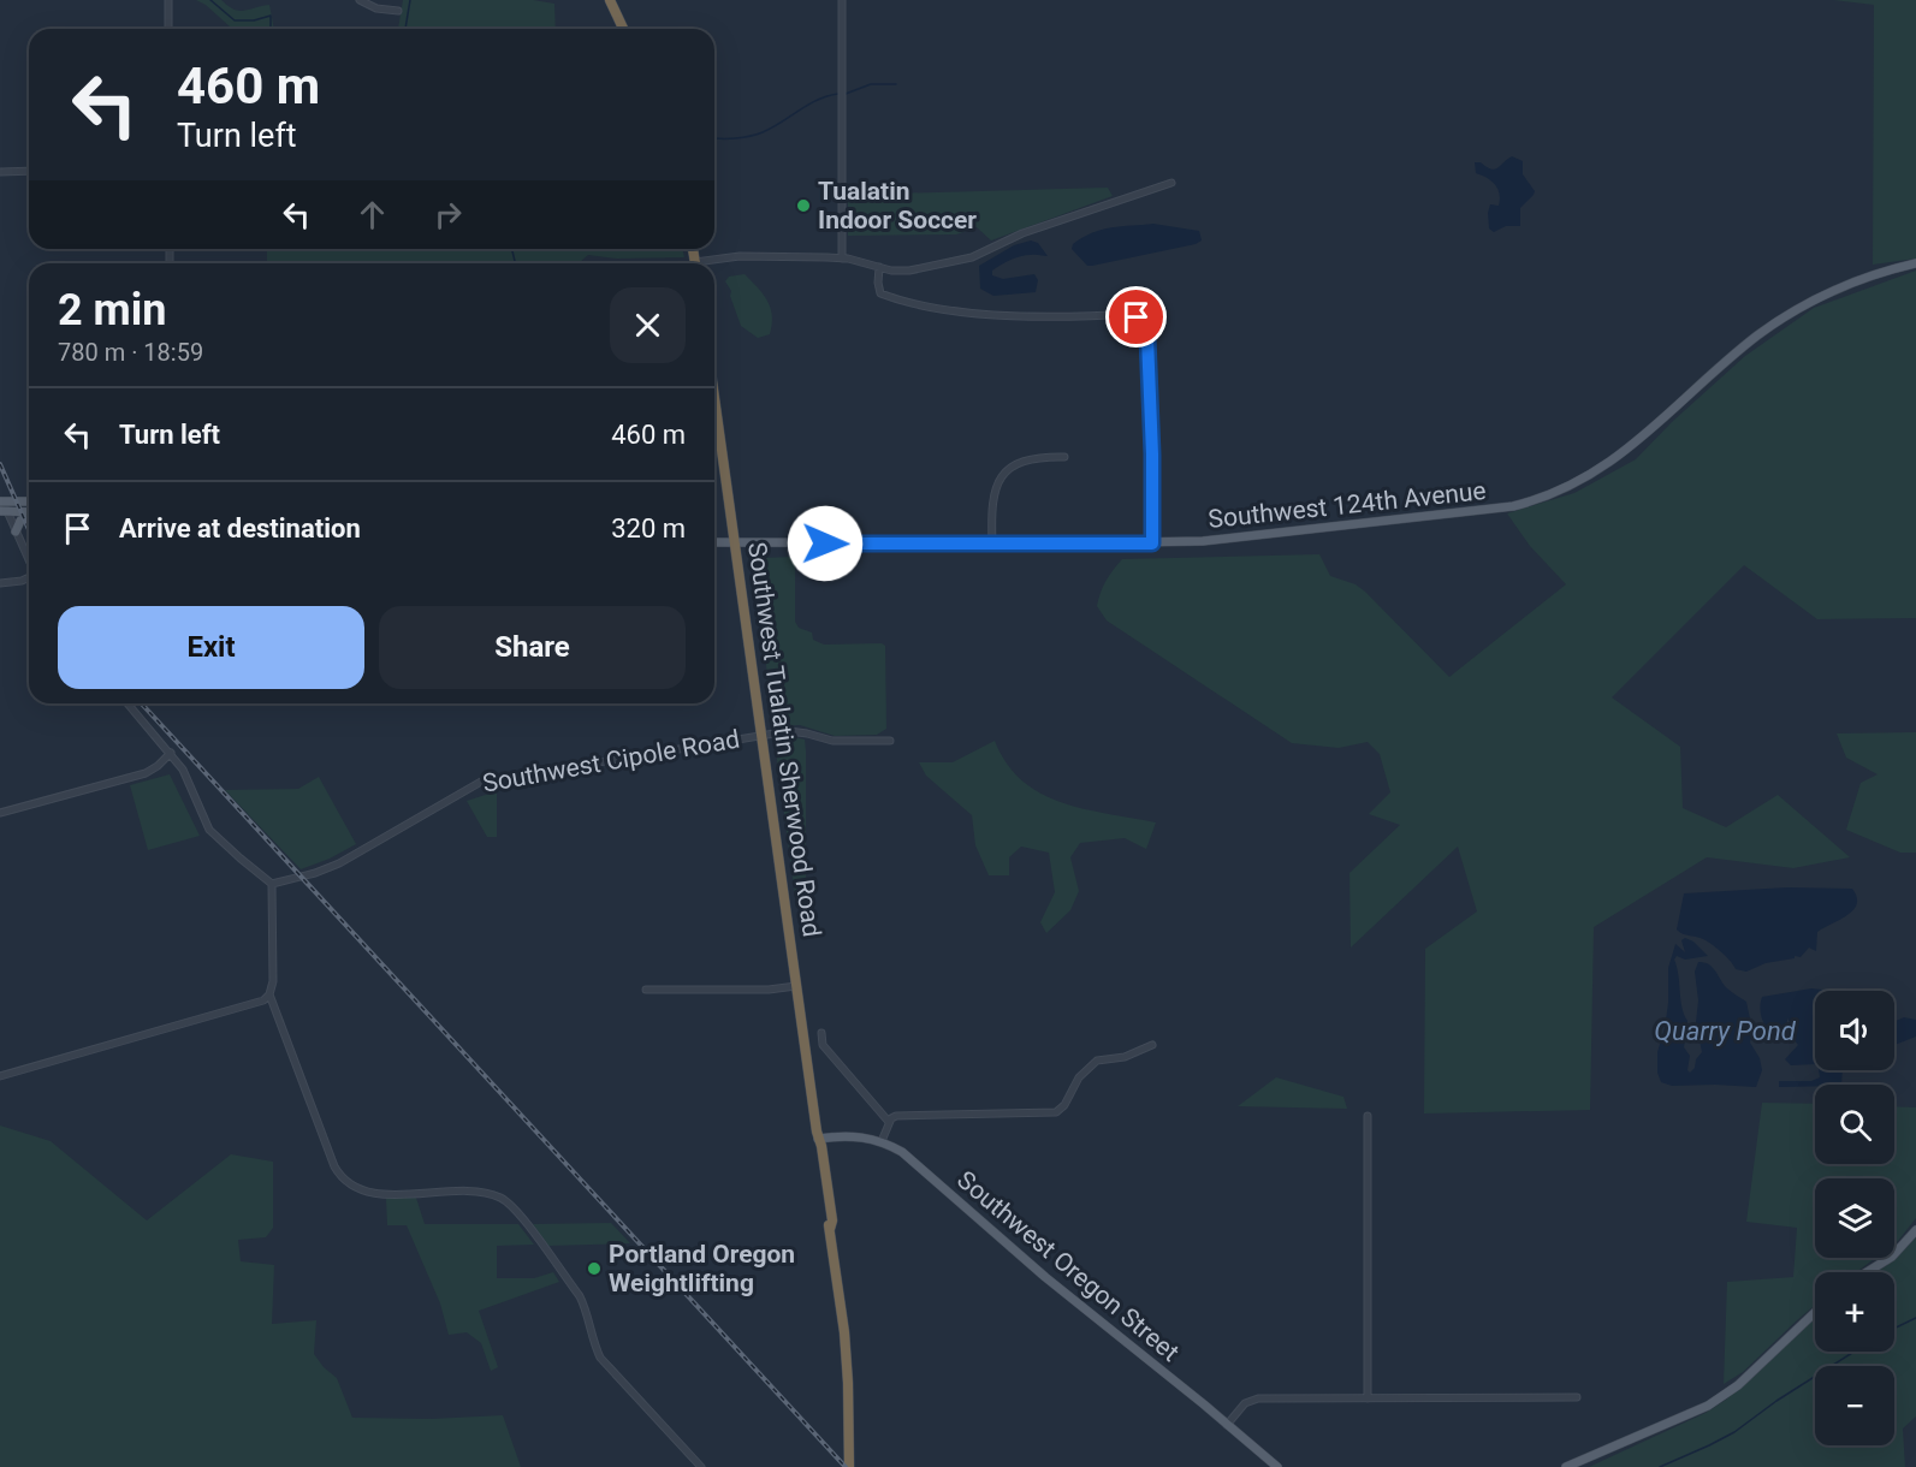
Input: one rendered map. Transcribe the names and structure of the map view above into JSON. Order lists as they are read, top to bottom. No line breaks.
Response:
{"streets":{"highway":["Southwest Tualatin Sherwood Road"],"main road":["Southwest 124th Avenue","Southwest Oregon Street"],"street":["Southwest Cipole Road"]},"crossings":[["Southwest 124th Avenue","Southwest Tualatin Sherwood Road"],["Southwest Tualatin Sherwood Road","Southwest Cipole Road"],["Southwest Tualatin Sherwood Road","Southwest Oregon Street"]],"water":["Quarry Pond"],"places":["Tualatin Indoor Soccer","Portland Oregon Weightlifting"],"page":{"turn":["460 m","Turn left"],"heading":["2 min","780 m · 18:59"],"list":[{"name":"Turn left","value":"460 m"},{"name":"Arrive at destination","value":"320 m"}],"buttons":["Exit","Share"],"map_buttons":["+","−"]}}
